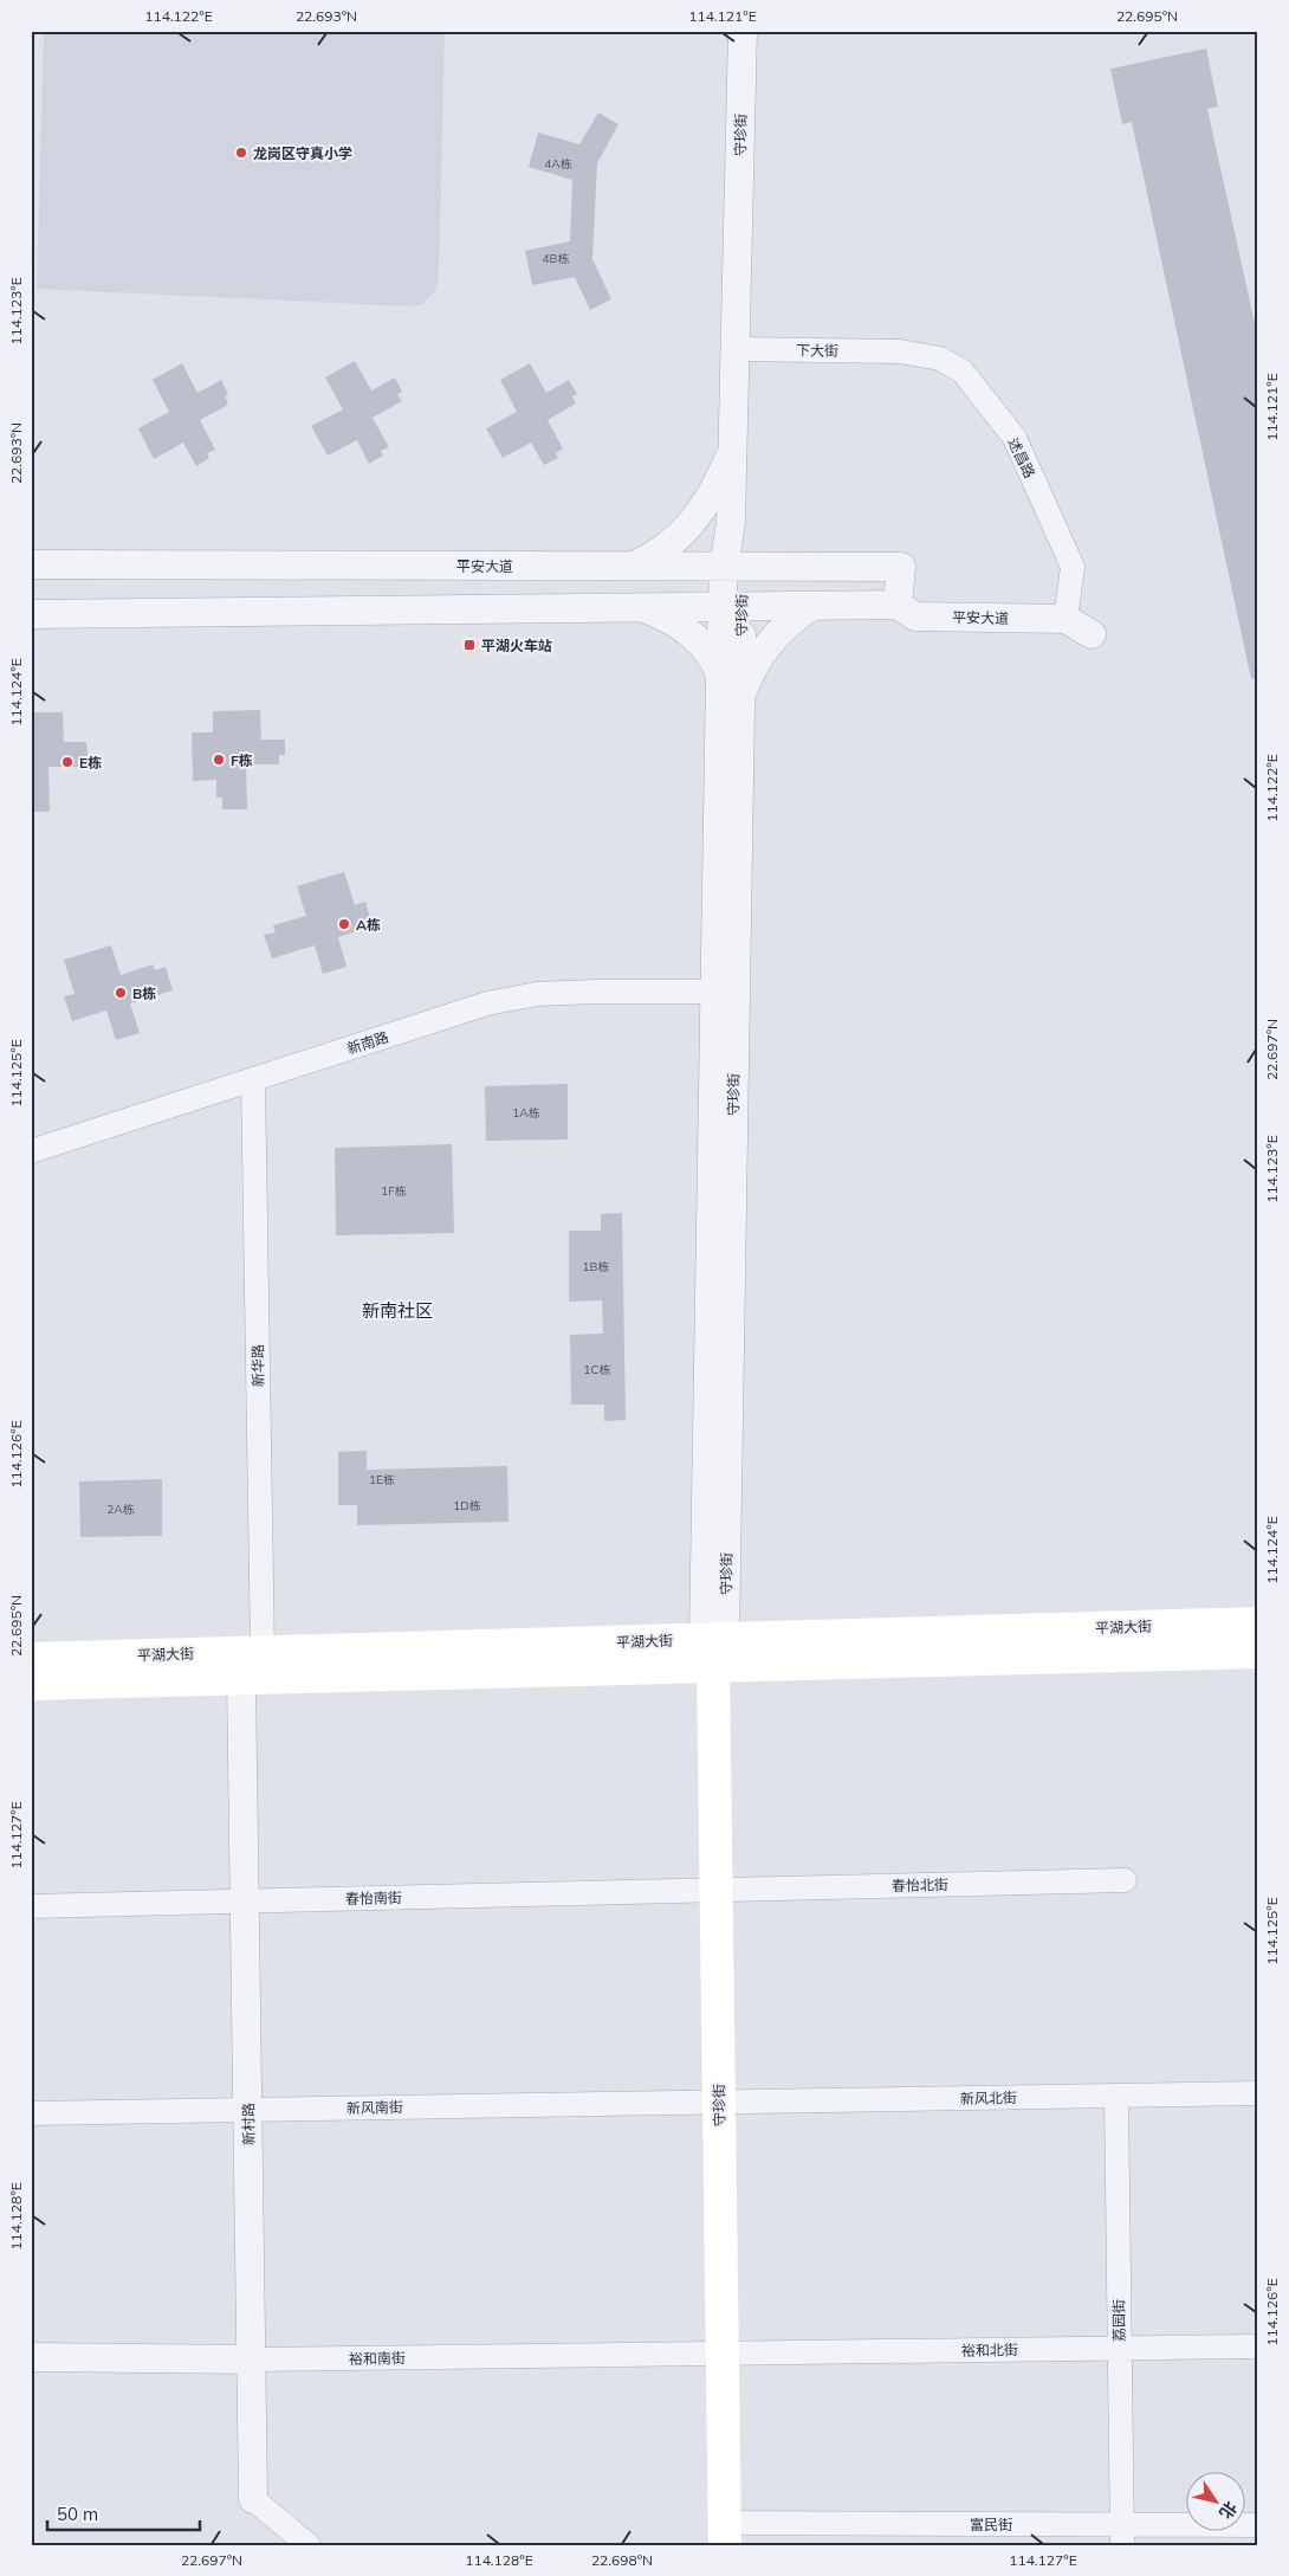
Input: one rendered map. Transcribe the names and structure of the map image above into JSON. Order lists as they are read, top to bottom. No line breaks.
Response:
{"streets":{"main road":["守珍街","平湖大街"],"street":["下大街","述昌路","平安大道","新南路","新华路","春怡北街","春怡南街","新风北街","新风南街","新村路","荔园街","裕和北街","裕和南街","富民街"]},"crossings":[["守珍街","下大街"],["守珍街","平安大道"],["守珍街","新南路"],["守珍街","平湖大街"],["守珍街","春怡北街"],["守珍街","春怡南街"],["守珍街","新风北街"],["守珍街","新风南街"],["守珍街","裕和北街"],["守珍街","裕和南街"],["守珍街","富民街"],["下大街","述昌路"],["述昌路","平安大道"],["新南路","新华路"],["新华路","平湖大街"],["平湖大街","新村路"],["春怡北街","春怡南街"],["春怡南街","新村路"],["新风北街","新风南街"],["新风北街","荔园街"],["新风南街","新村路"],["新村路","裕和南街"],["荔园街","裕和北街"],["荔园街","富民街"],["裕和北街","裕和南街"]],"districts":["新南社区"],"places":{"other":["龙岗区守真小学","F栋","E栋","A栋","B栋"],"transit":["平湖火车站"]},"house_numbers":["4A栋","4B栋","1A栋","1F栋","1B栋","1C栋","1E栋","1D栋","2A栋"],"scale_bar":"50 m","north":"bottom right","coordinates":["114.122°E","22.693°N","114.121°E","22.695°N","114.123°E","114.124°E","22.697°N","114.125°E","114.126°E","114.127°E","114.128°E","22.698°N"]}
